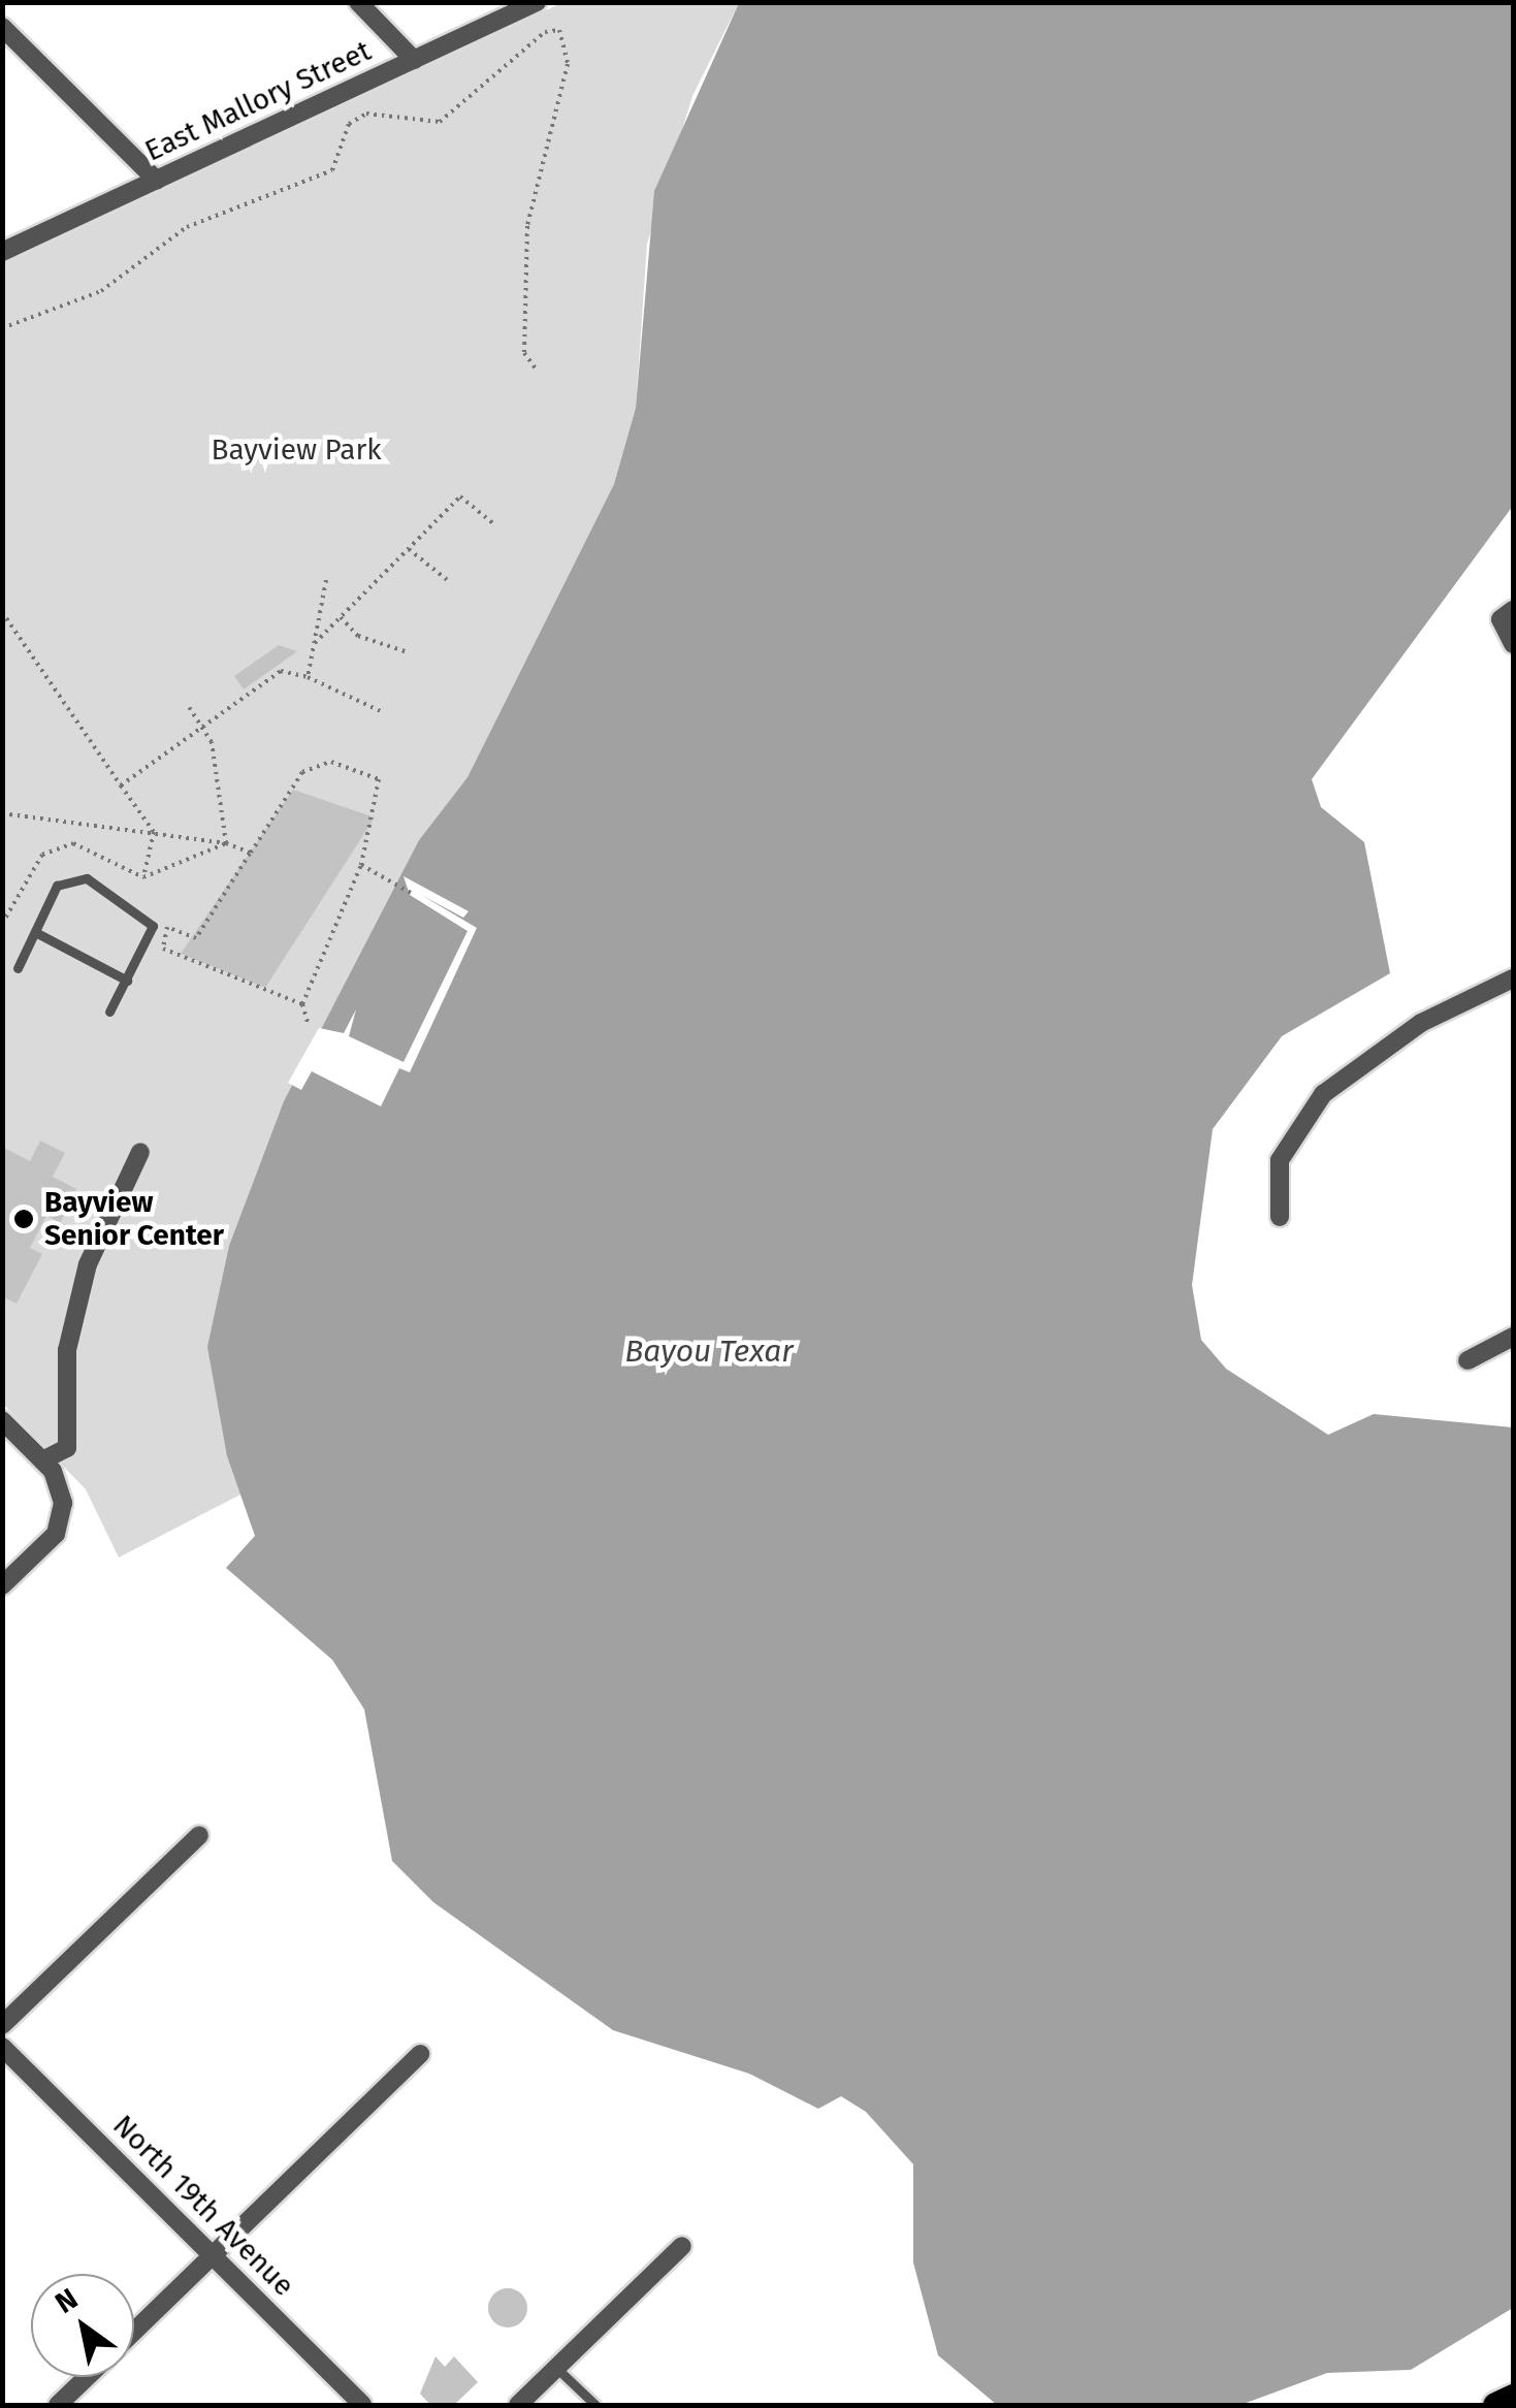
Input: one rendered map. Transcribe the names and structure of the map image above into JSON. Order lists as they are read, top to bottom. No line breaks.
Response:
{"streets":{"street":["East Mallory Street","North 19th Avenue"]},"water":["Bayou Texar"],"parks":["Bayview Park"],"places":["Bayview Senior Center"],"north":"top left"}
